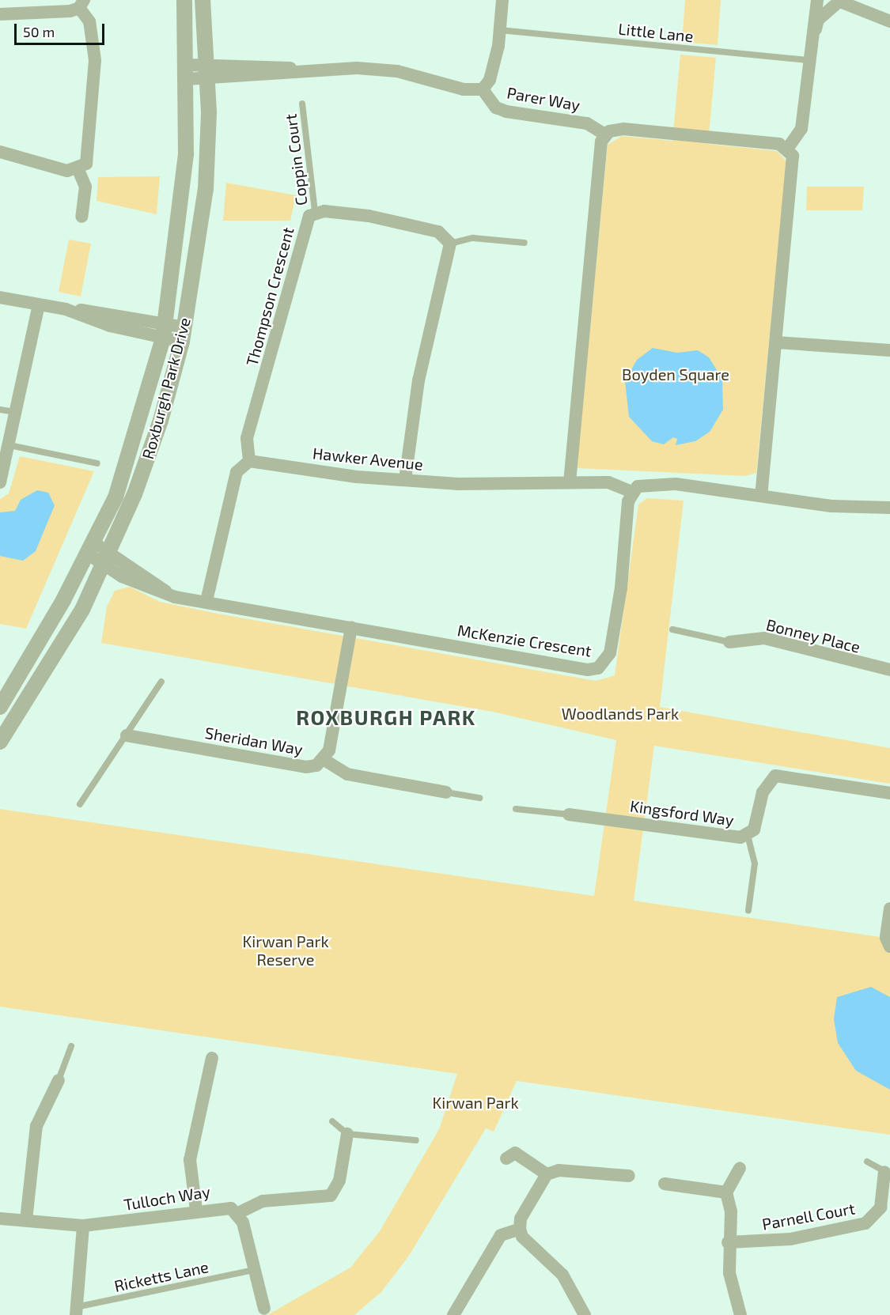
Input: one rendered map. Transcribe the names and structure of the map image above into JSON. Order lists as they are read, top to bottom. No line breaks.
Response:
{"streets":{"street":["Parer Way","Thompson Crescent","Roxburgh Park Drive","Hawker Avenue","Bonney Place","McKenzie Crescent","Sheridan Way","Kingsford Way","Tulloch Way","Parnell Court"],"lane":["Little Lane","Coppin Court","Ricketts Lane"]},"crossings":[["Coppin Court","Thompson Crescent"],["Thompson Crescent","Hawker Avenue"],["Roxburgh Park Drive","McKenzie Crescent"],["Hawker Avenue","McKenzie Crescent"]],"districts":["ROXBURGH PARK"],"parks":["Boyden Square","Woodlands Park","Kirwan Park Reserve","Kirwan Park"],"scale_bar":"50 m"}
